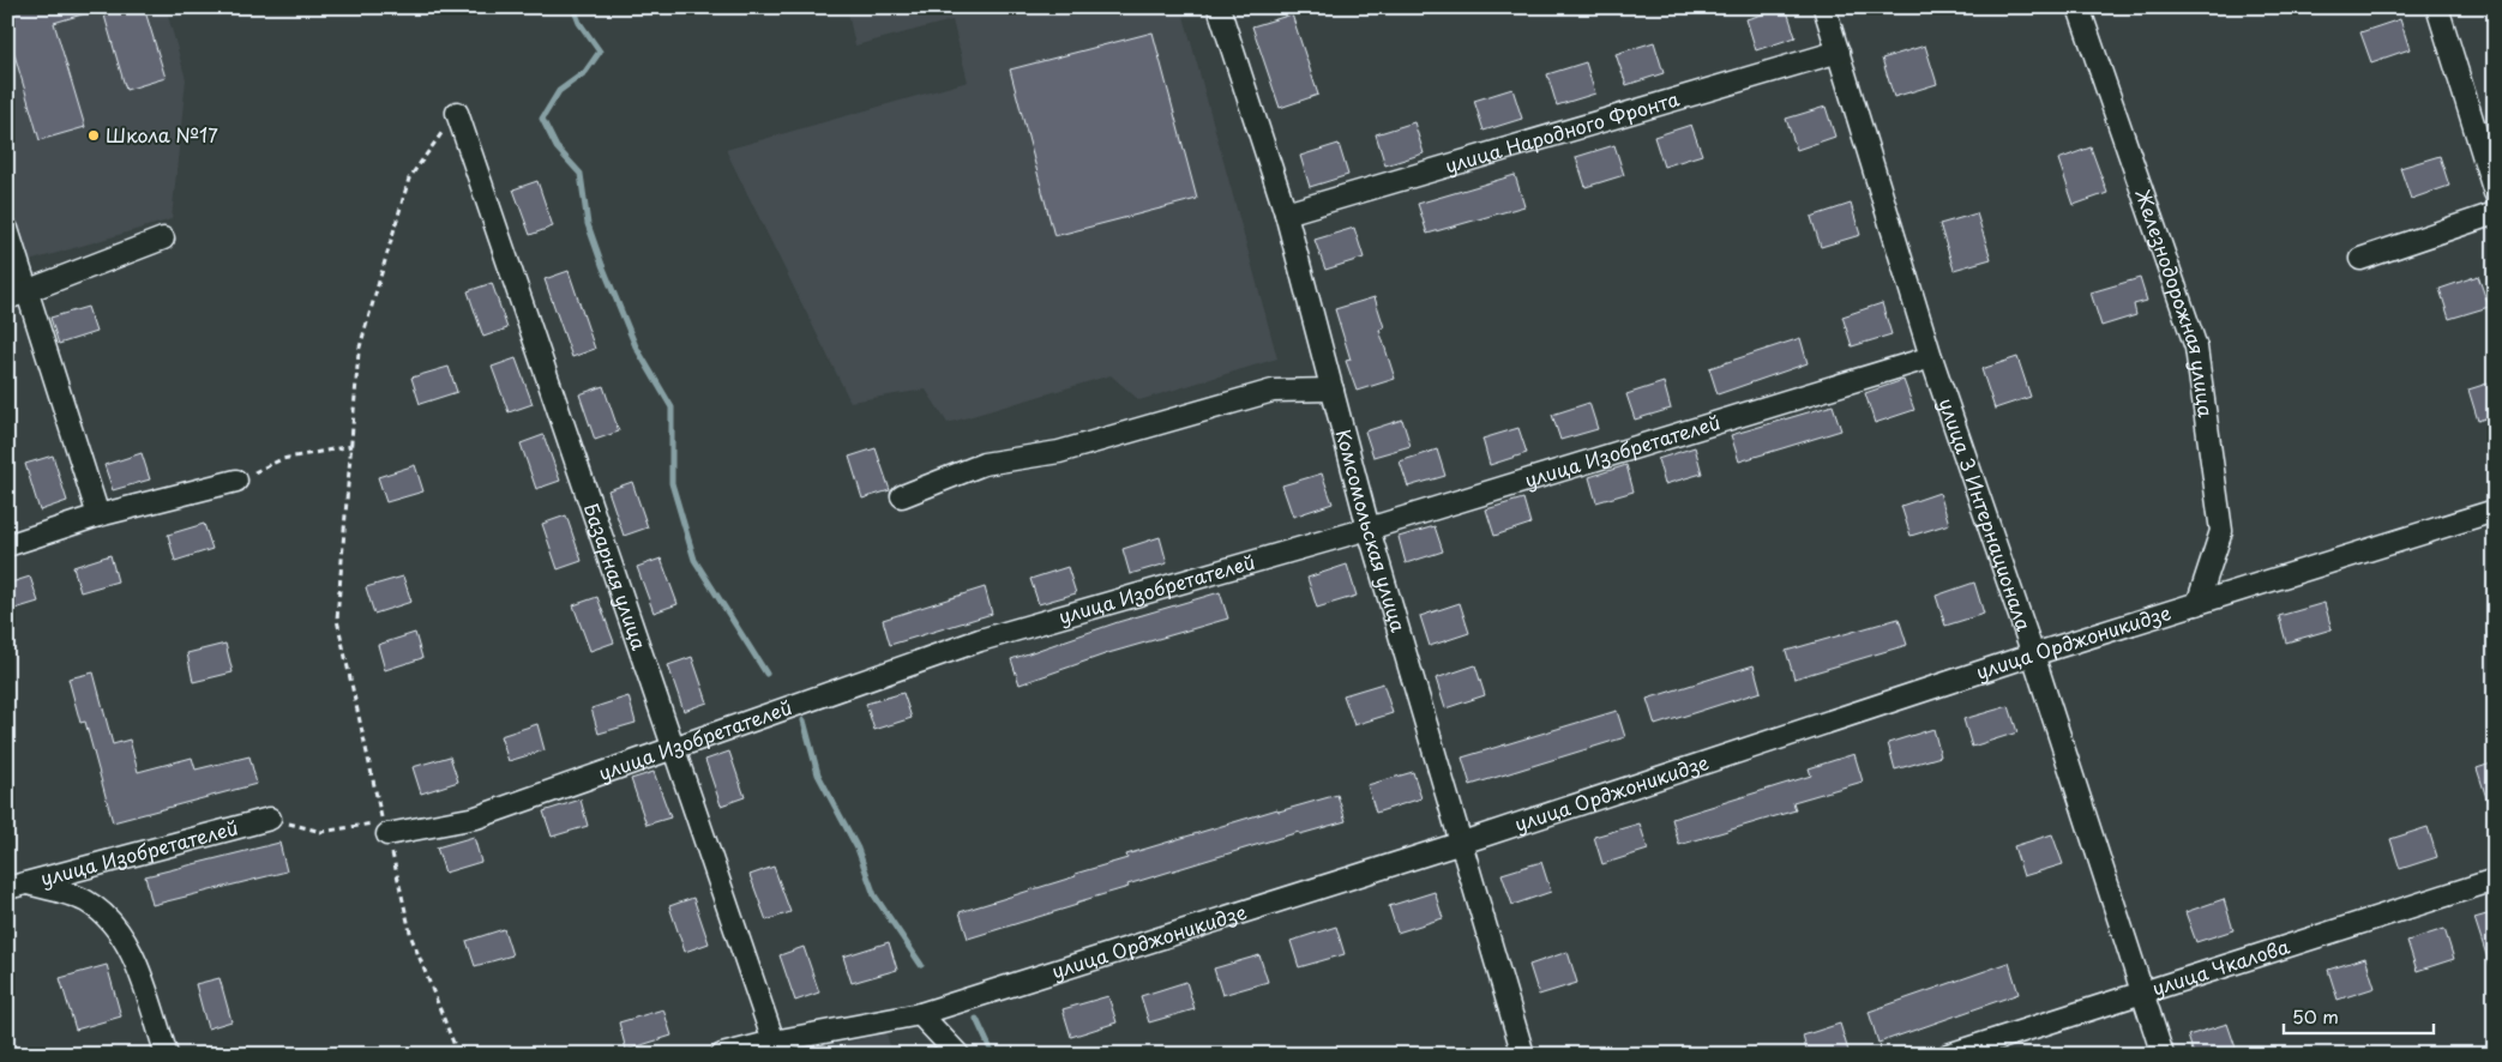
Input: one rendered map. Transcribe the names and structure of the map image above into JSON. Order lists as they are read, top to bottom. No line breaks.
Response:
{"streets":{"street":["улица Народного Фронта","Железнодорожная улица","улица Изобретателей","улица 3 Интернационала","Комсомольская улица","Базарная улица","улица Орджоникидзе","улица Чкалова"]},"crossings":[["улица Народного Фронта","улица 3 Интернационала"],["улица Народного Фронта","Комсомольская улица"],["Железнодорожная улица","улица Орджоникидзе"],["улица Изобретателей","улица 3 Интернационала"],["улица Изобретателей","Комсомольская улица"],["улица Изобретателей","Базарная улица"],["улица 3 Интернационала","улица Орджоникидзе"],["улица 3 Интернационала","улица Чкалова"],["Комсомольская улица","улица Орджоникидзе"],["Базарная улица","улица Орджоникидзе"]],"places":["Школа №17"],"scale_bar":"50 m"}
